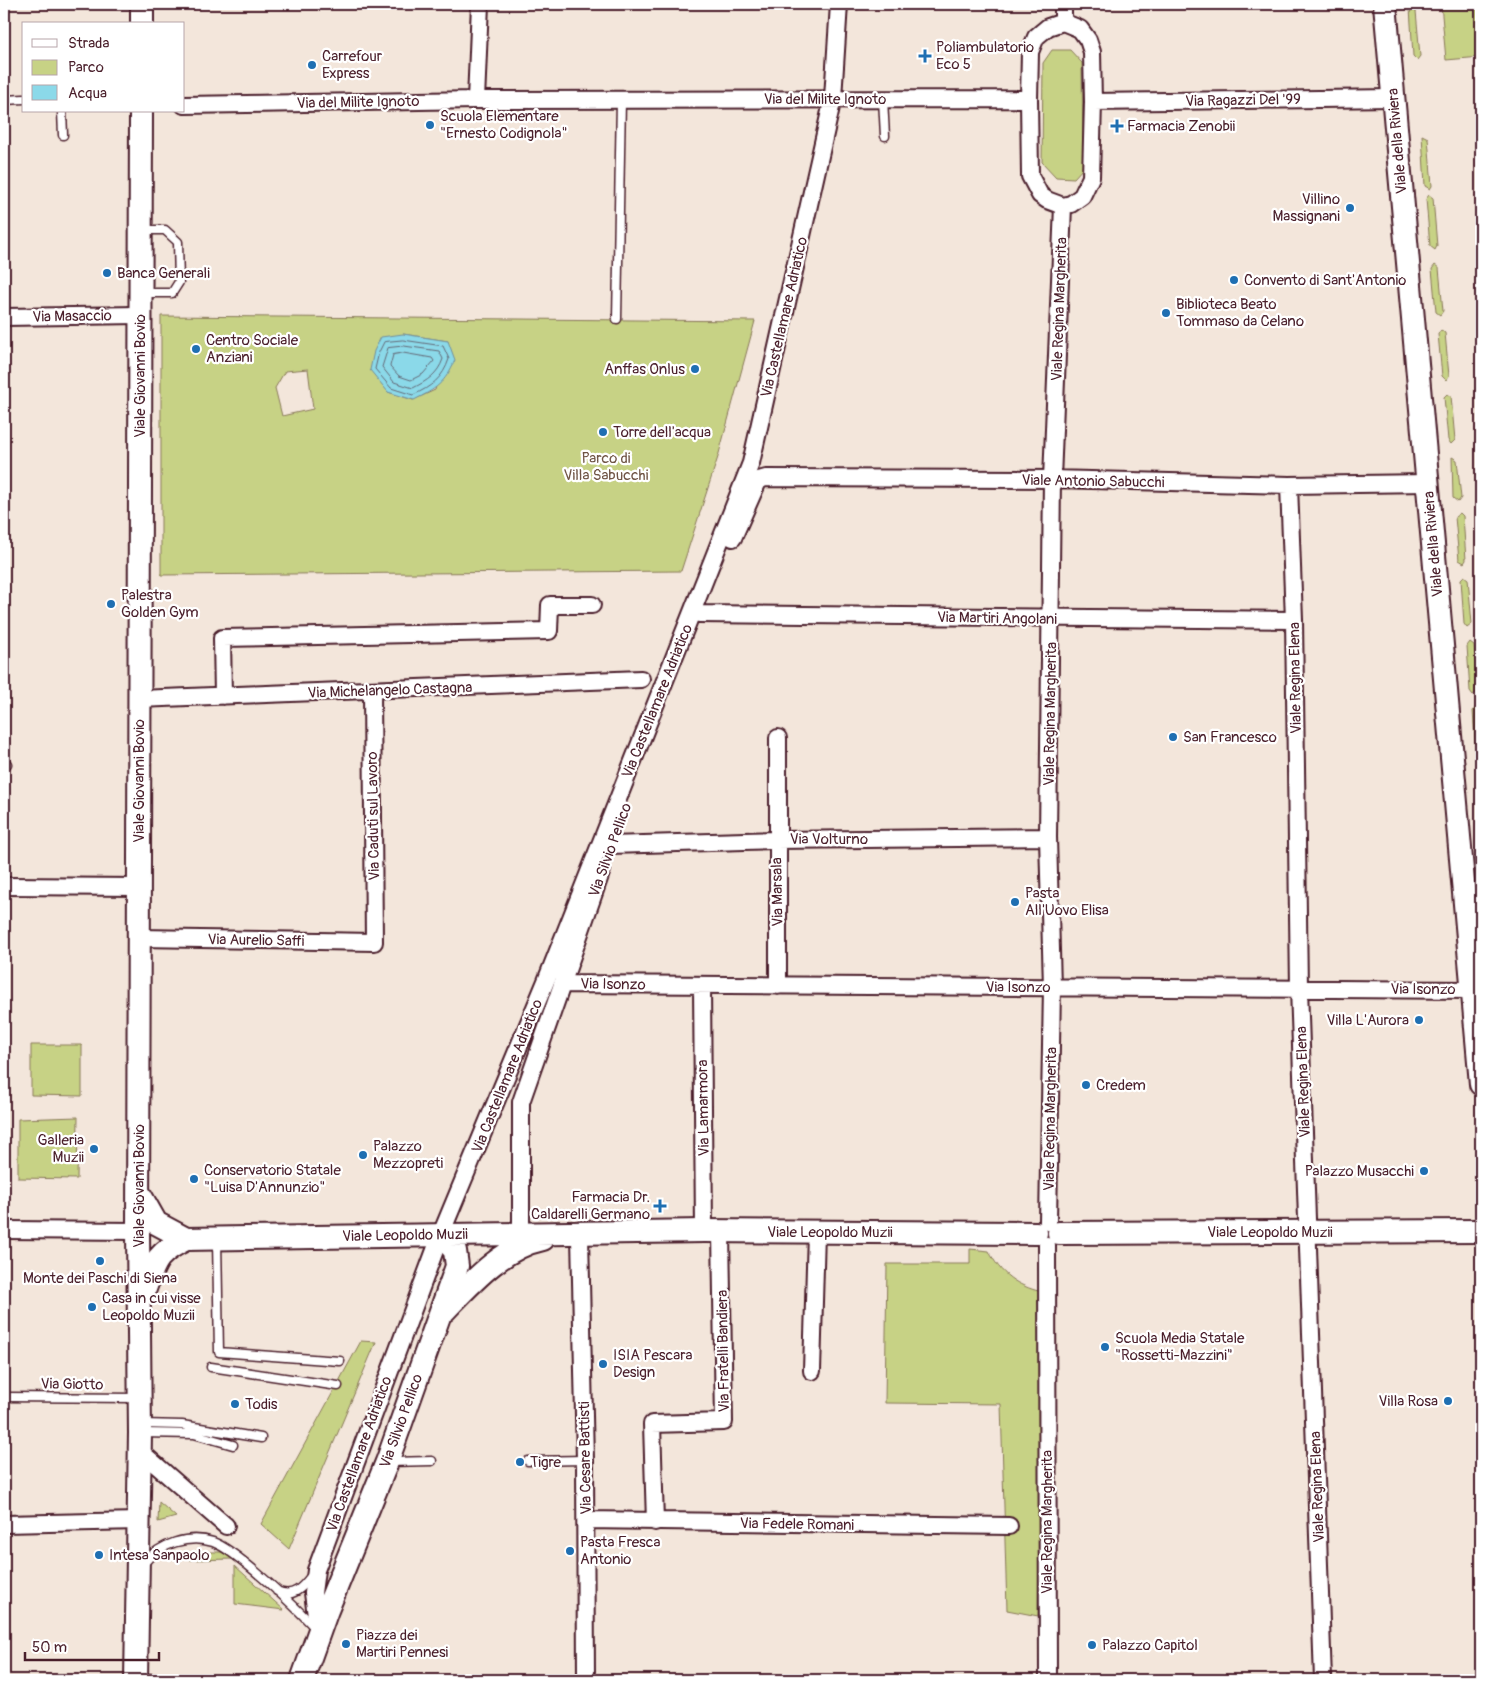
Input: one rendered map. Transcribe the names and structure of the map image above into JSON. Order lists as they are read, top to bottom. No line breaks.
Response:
{"streets":{"main road":["Viale della Riviera","Viale Giovanni Bovio","Via Silvio Pellico","Viale Leopoldo Muzii"],"street":["Via del Milite Ignoto","Via Ragazzi Del '99","Viale Regina Margherita","Via Masaccio","Via Castellamare Adriatico","Viale Antonio Sabucchi","Via Martiri Angolani","Viale Regina Elena","Via Michelangelo Castagna","Via Caduti sul Lavoro","Via Volturno","Via Marsala","Via Aurelio Saffi","Via Isonzo","Via Lamarmora","Via Fratelli Bandiera","Via Cesare Battisti","Via Fedele Romani"],"lane":["Via Giotto"]},"crossings":[["Via del Milite Ignoto","Via Castellamare Adriatico"],["Via Ragazzi Del '99","Viale della Riviera"],["Viale della Riviera","Viale Antonio Sabucchi"],["Viale della Riviera","Via Isonzo"],["Viale Regina Margherita","Viale Antonio Sabucchi"],["Viale Regina Margherita","Via Martiri Angolani"],["Viale Regina Margherita","Via Volturno"],["Viale Regina Margherita","Via Isonzo"],["Viale Regina Margherita","Viale Leopoldo Muzii"],["Via Masaccio","Viale Giovanni Bovio"],["Via Castellamare Adriatico","Via Silvio Pellico"],["Via Castellamare Adriatico","Viale Leopoldo Muzii"],["Viale Giovanni Bovio","Via Michelangelo Castagna"],["Viale Giovanni Bovio","Via Aurelio Saffi"],["Viale Giovanni Bovio","Viale Leopoldo Muzii"],["Viale Giovanni Bovio","Via Giotto"],["Viale Antonio Sabucchi","Viale Regina Elena"],["Viale Antonio Sabucchi","Via Silvio Pellico"],["Via Martiri Angolani","Viale Regina Elena"],["Via Martiri Angolani","Via Silvio Pellico"],["Viale Regina Elena","Via Isonzo"],["Viale Regina Elena","Viale Leopoldo Muzii"],["Via Michelangelo Castagna","Via Caduti sul Lavoro"],["Via Caduti sul Lavoro","Via Aurelio Saffi"],["Via Volturno","Via Silvio Pellico"],["Via Volturno","Via Marsala"],["Via Silvio Pellico","Via Isonzo"],["Via Silvio Pellico","Viale Leopoldo Muzii"],["Via Marsala","Via Isonzo"],["Via Isonzo","Via Lamarmora"],["Via Lamarmora","Viale Leopoldo Muzii"],["Via Lamarmora","Via Fratelli Bandiera"],["Viale Leopoldo Muzii","Via Fratelli Bandiera"],["Viale Leopoldo Muzii","Via Cesare Battisti"],["Via Fratelli Bandiera","Via Fedele Romani"],["Via Cesare Battisti","Via Fedele Romani"]],"parks":["Parco di Villa Sabucchi"],"places":{"health":["Poliambulatorio Eco 5","Farmacia Zenobii","Farmacia Dr. Caldarelli Germano"],"other":["Carrefour Express","Scuola Elementare \"Ernesto Codignola\"","Villino Massignani","Banca Generali","Convento di Sant'Antonio","Biblioteca Beato Tommaso da Celano","Centro Sociale Anziani","Anffas Onlus","Torre dell'acqua","Palestra Golden Gym","San Francesco","Pasta All'Uovo Elisa","Villa L'Aurora","Credem","Galleria Muzii","Palazzo Mezzopreti","Palazzo Musacchi","Conservatorio Statale \"Luisa D'Annunzio\"","Monte dei Paschi di Siena","Casa in cui visse Leopoldo Muzii","Scuola Media Statale \"Rossetti-Mazzini\"","ISIA Pescara Design","Villa Rosa","Todis","Tigre","Pasta Fresca Antonio","Intesa Sanpaolo","Piazza dei Martiri Pennesi","Palazzo Capitol"]},"legend":["Strada","Parco","Acqua"],"scale_bar":"50 m"}
